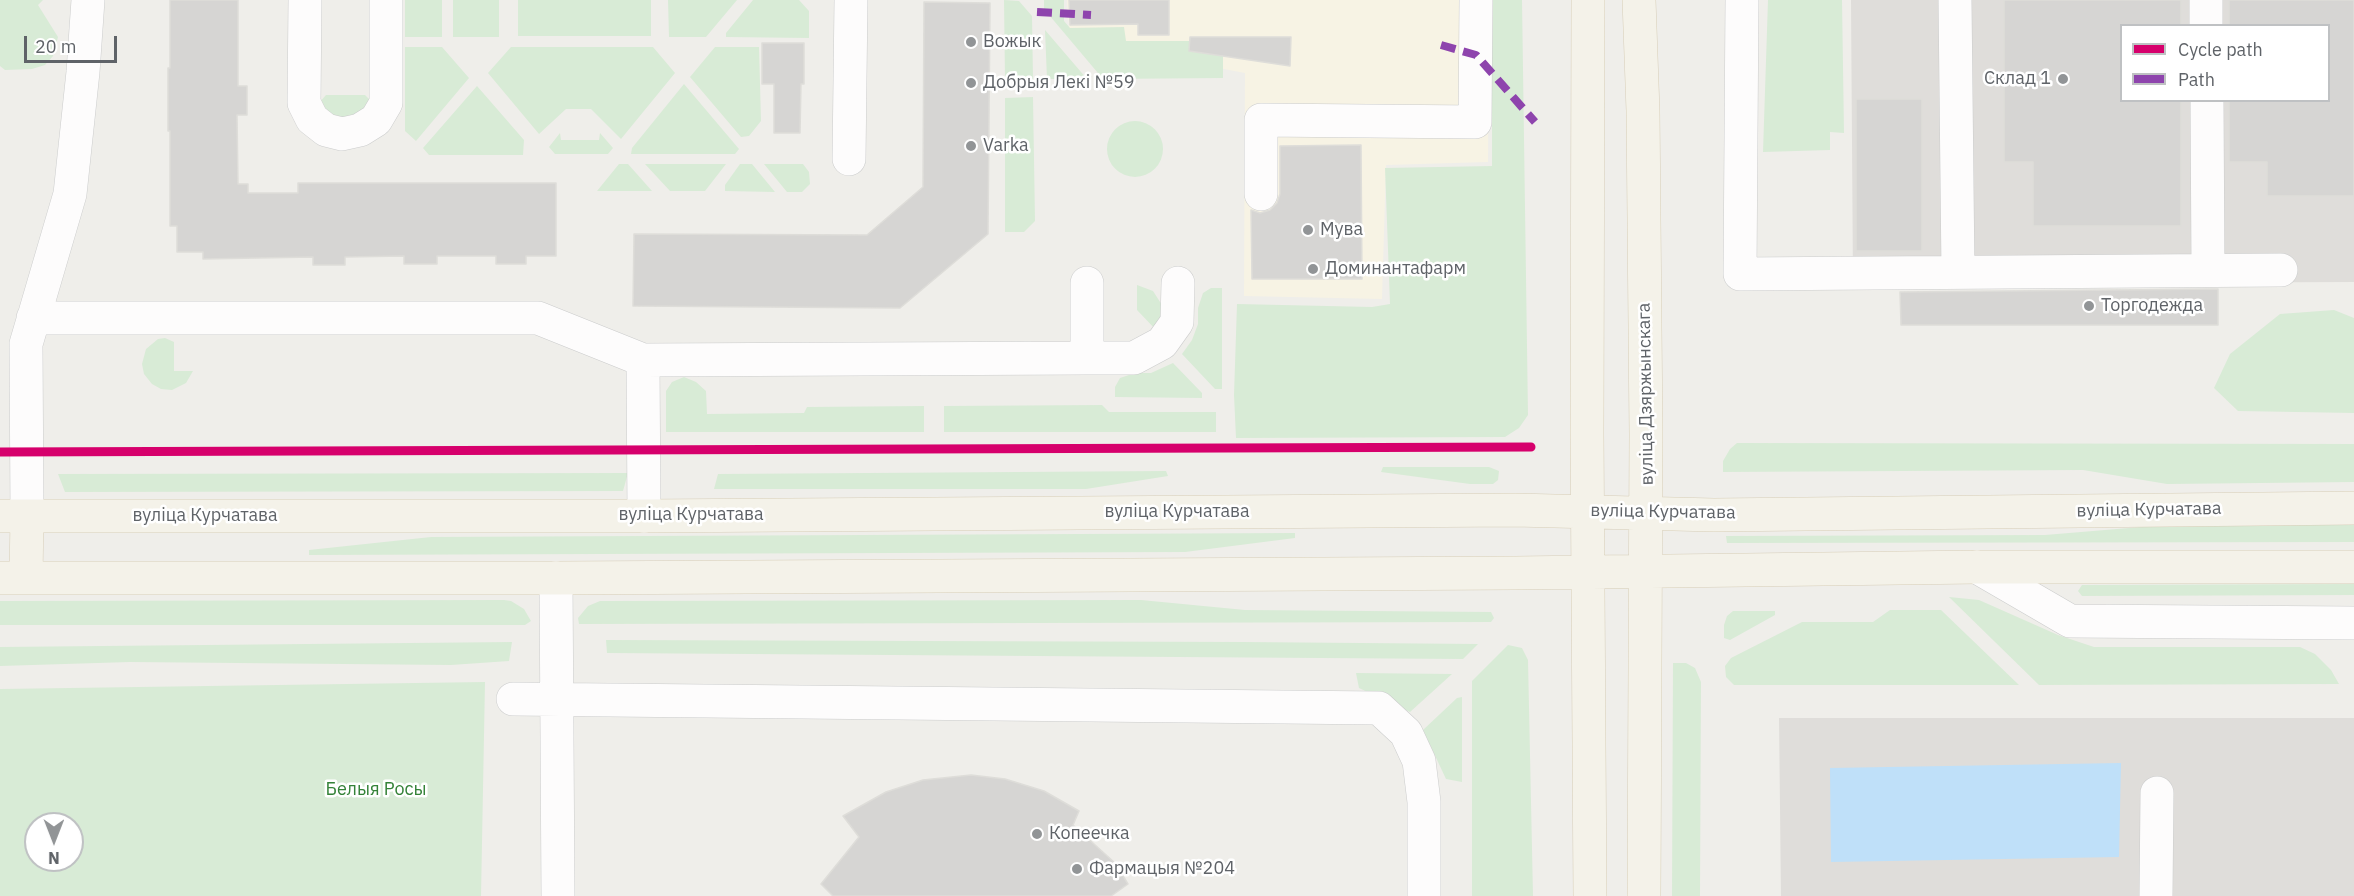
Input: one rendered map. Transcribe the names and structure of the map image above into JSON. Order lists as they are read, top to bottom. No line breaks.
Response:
{"streets":{"main road":["вуліца Дзяржынскага","вуліца Курчатава"]},"crossings":[["вуліца Дзяржынскага","вуліца Курчатава"]],"parks":["Белыя Росы"],"places":["Вожык","Склад 1","Добрыя Лекі №59","Varka","Мува","Доминантафарм","Торгодежда","Копеечка","Фармацыя №204"],"legend":["Cycle path","Path"],"scale_bar":"20 m","north":"bottom"}
